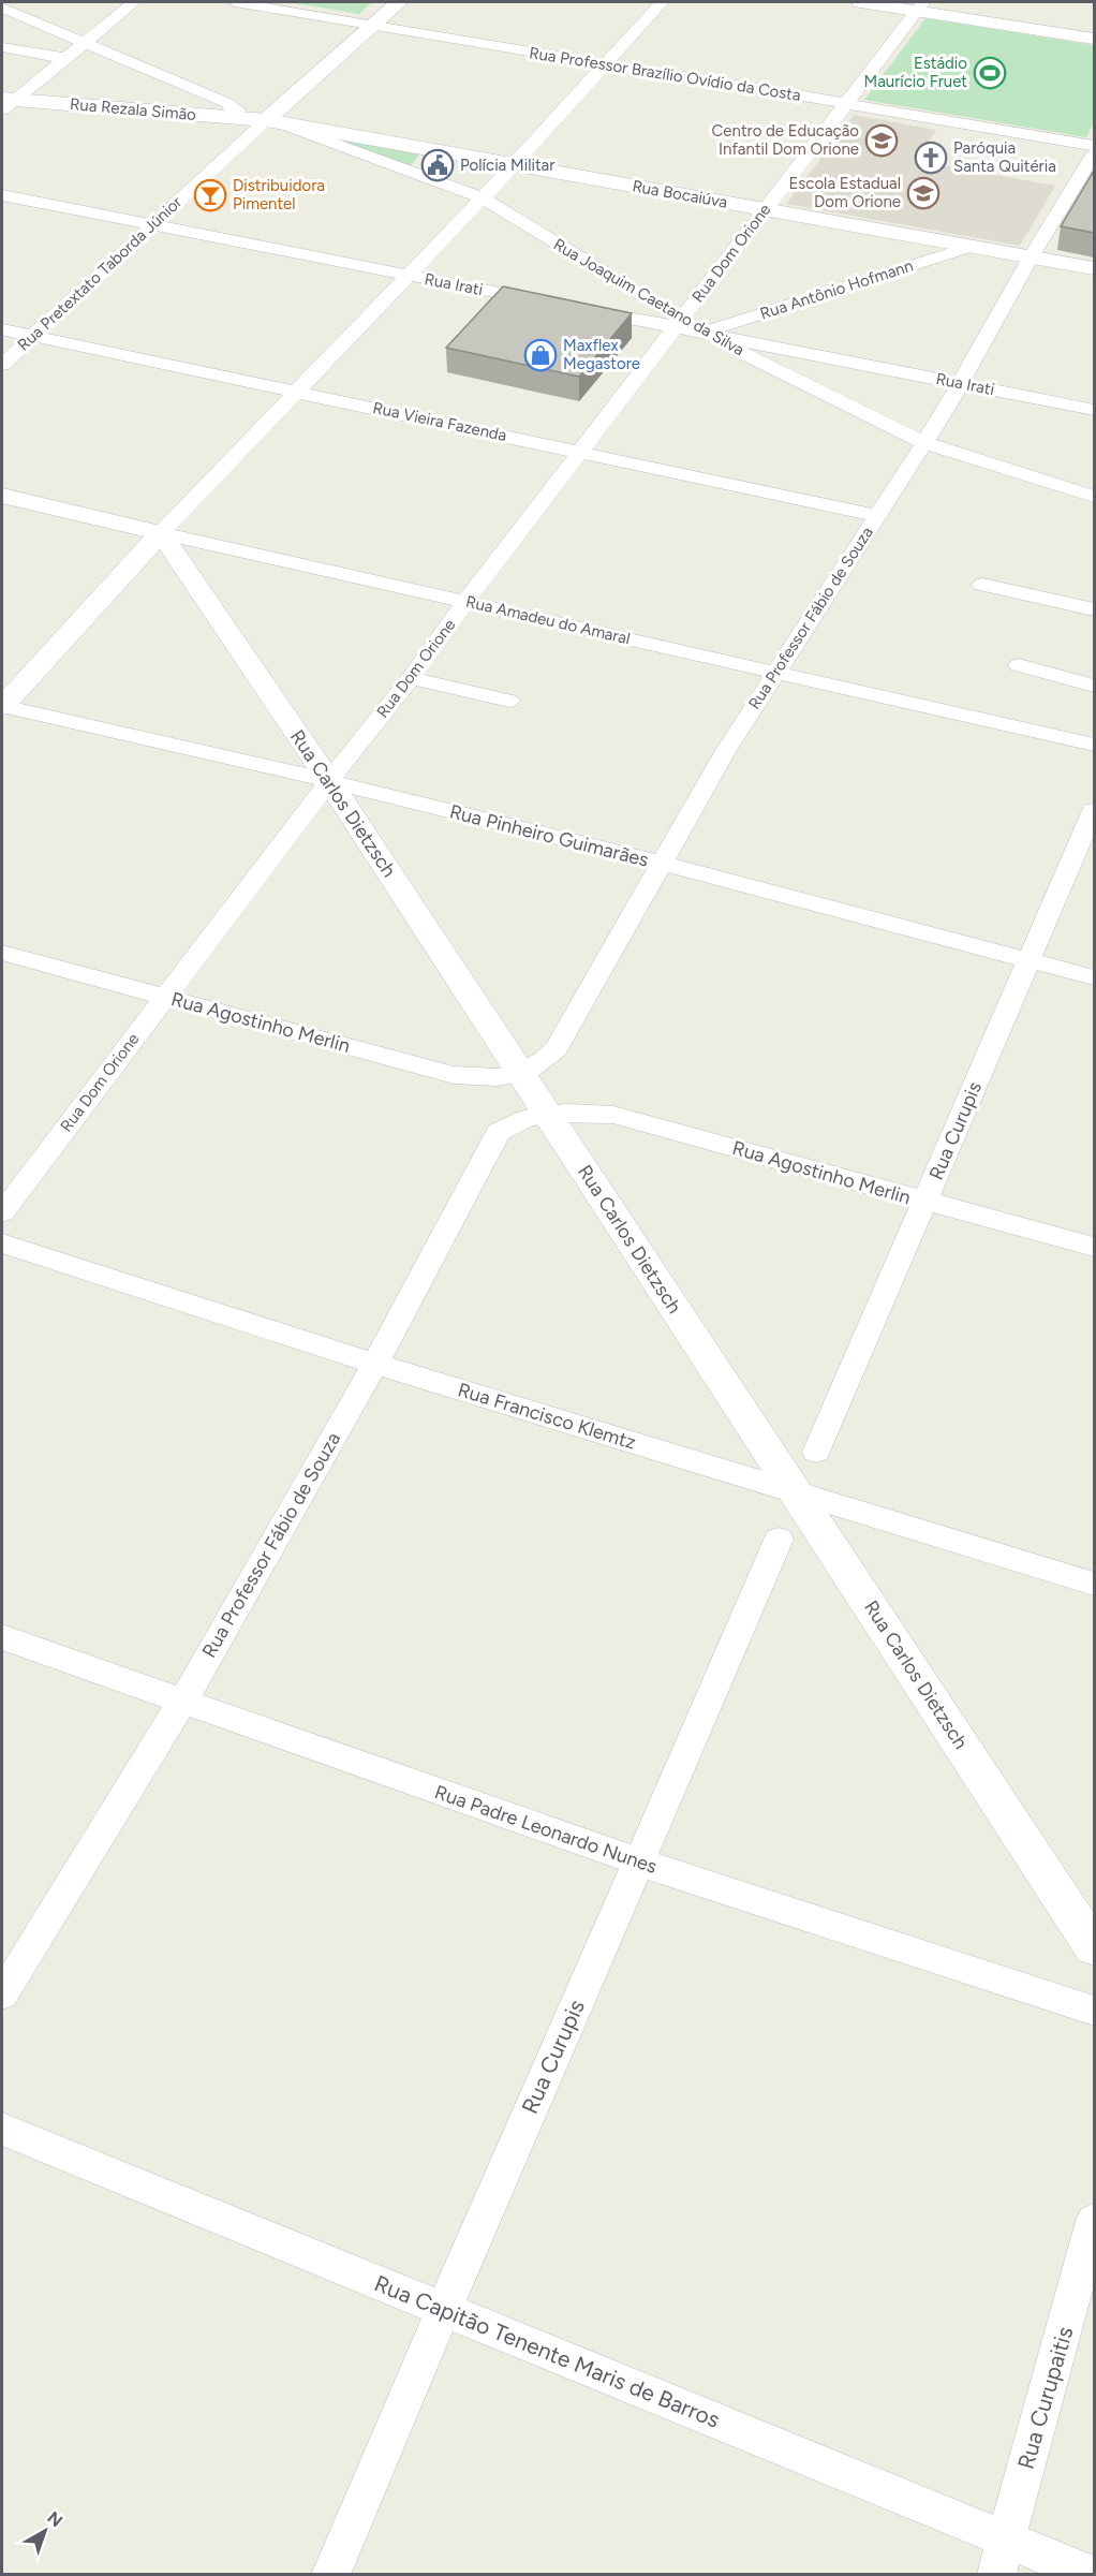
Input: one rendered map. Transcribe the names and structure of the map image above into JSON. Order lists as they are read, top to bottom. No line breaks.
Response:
{"streets":{"main road":["Rua Rezala Simão","Rua Bocaiúva"],"street":["Rua Professor Brazílio Ovídio da Costa","Rua Dom Orione","Rua Pretextato Taborda Júnior","Rua Irati","Rua Antônio Hofmann","Rua Joaquim Caetano da Silva","Rua Vieira Fazenda","Rua Professor Fábio de Souza","Rua Amadeu do Amaral","Rua Carlos Dietzsch","Rua Pinheiro Guimarães","Rua Agostinho Merlin","Rua Curupis","Rua Francisco Klemtz","Rua Padre Leonardo Nunes","Rua Capitão Tenente Maris de Barros","Rua Curupaitis"]},"crossings":[["Rua Professor Brazílio Ovídio da Costa","Rua Dom Orione"],["Rua Professor Brazílio Ovídio da Costa","Rua Pretextato Taborda Júnior"],["Rua Rezala Simão","Rua Bocaiúva"],["Rua Rezala Simão","Rua Pretextato Taborda Júnior"],["Rua Rezala Simão","Rua Joaquim Caetano da Silva"],["Rua Bocaiúva","Rua Dom Orione"],["Rua Bocaiúva","Rua Pretextato Taborda Júnior"],["Rua Bocaiúva","Rua Antônio Hofmann"],["Rua Bocaiúva","Rua Joaquim Caetano da Silva"],["Rua Bocaiúva","Rua Professor Fábio de Souza"],["Rua Dom Orione","Rua Irati"],["Rua Dom Orione","Rua Joaquim Caetano da Silva"],["Rua Dom Orione","Rua Vieira Fazenda"],["Rua Dom Orione","Rua Amadeu do Amaral"],["Rua Dom Orione","Rua Carlos Dietzsch"],["Rua Dom Orione","Rua Pinheiro Guimarães"],["Rua Dom Orione","Rua Agostinho Merlin"],["Rua Pretextato Taborda Júnior","Rua Irati"],["Rua Pretextato Taborda Júnior","Rua Joaquim Caetano da Silva"],["Rua Pretextato Taborda Júnior","Rua Vieira Fazenda"],["Rua Irati","Rua Antônio Hofmann"],["Rua Irati","Rua Joaquim Caetano da Silva"],["Rua Irati","Rua Professor Fábio de Souza"],["Rua Antônio Hofmann","Rua Joaquim Caetano da Silva"],["Rua Joaquim Caetano da Silva","Rua Professor Fábio de Souza"],["Rua Vieira Fazenda","Rua Professor Fábio de Souza"],["Rua Professor Fábio de Souza","Rua Amadeu do Amaral"],["Rua Professor Fábio de Souza","Rua Carlos Dietzsch"],["Rua Professor Fábio de Souza","Rua Pinheiro Guimarães"],["Rua Professor Fábio de Souza","Rua Agostinho Merlin"],["Rua Professor Fábio de Souza","Rua Francisco Klemtz"],["Rua Professor Fábio de Souza","Rua Padre Leonardo Nunes"],["Rua Amadeu do Amaral","Rua Carlos Dietzsch"],["Rua Carlos Dietzsch","Rua Pinheiro Guimarães"],["Rua Carlos Dietzsch","Rua Agostinho Merlin"],["Rua Carlos Dietzsch","Rua Francisco Klemtz"],["Rua Pinheiro Guimarães","Rua Curupis"],["Rua Agostinho Merlin","Rua Curupis"],["Rua Curupis","Rua Padre Leonardo Nunes"],["Rua Curupis","Rua Capitão Tenente Maris de Barros"],["Rua Capitão Tenente Maris de Barros","Rua Curupaitis"]],"places":{"sports":["Estádio Maurício Fruet"],"school or university":["Centro de Educação Infantil Dom Orione","Escola Estadual Dom Orione"],"church":["Paróquia Santa Quitéria"],"public building":["Polícia Militar"],"bar":["Distribuidora Pimentel"],"shop":["Maxflex Megastore"]},"north":"top right"}
